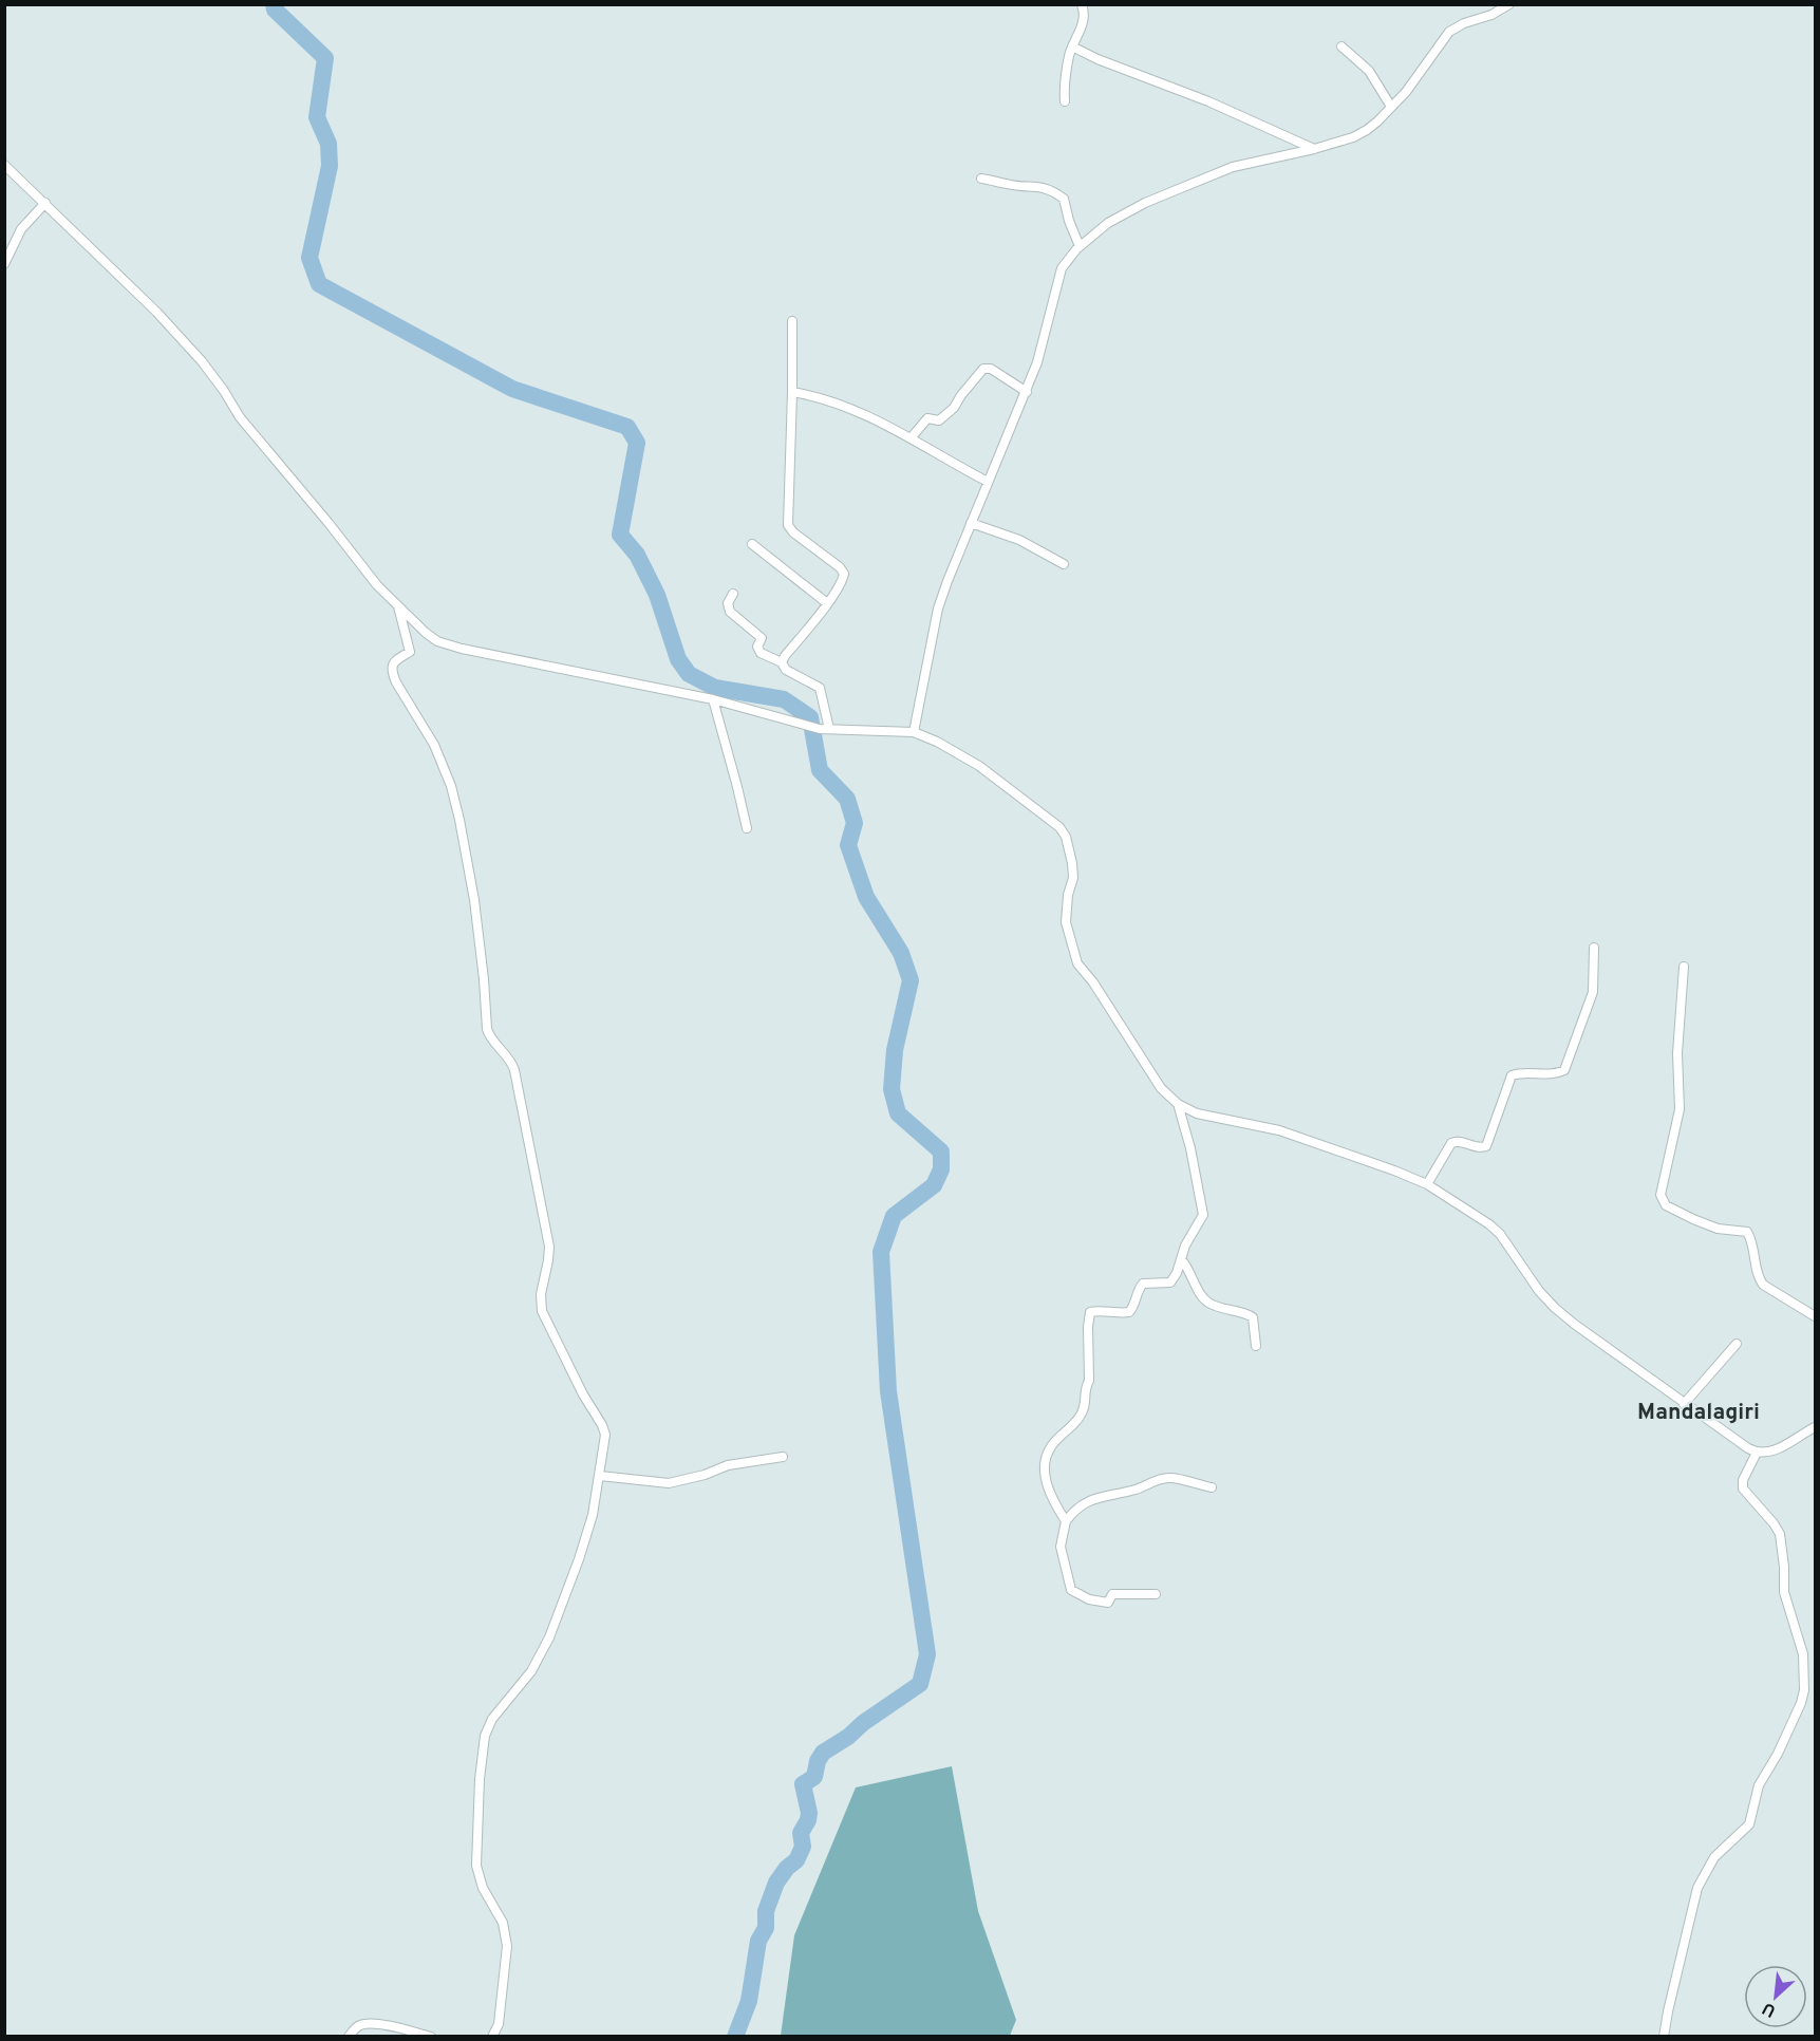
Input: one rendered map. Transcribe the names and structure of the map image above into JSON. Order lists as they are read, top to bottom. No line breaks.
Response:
{"districts":["Mandalagiri"],"north":"bottom left"}
